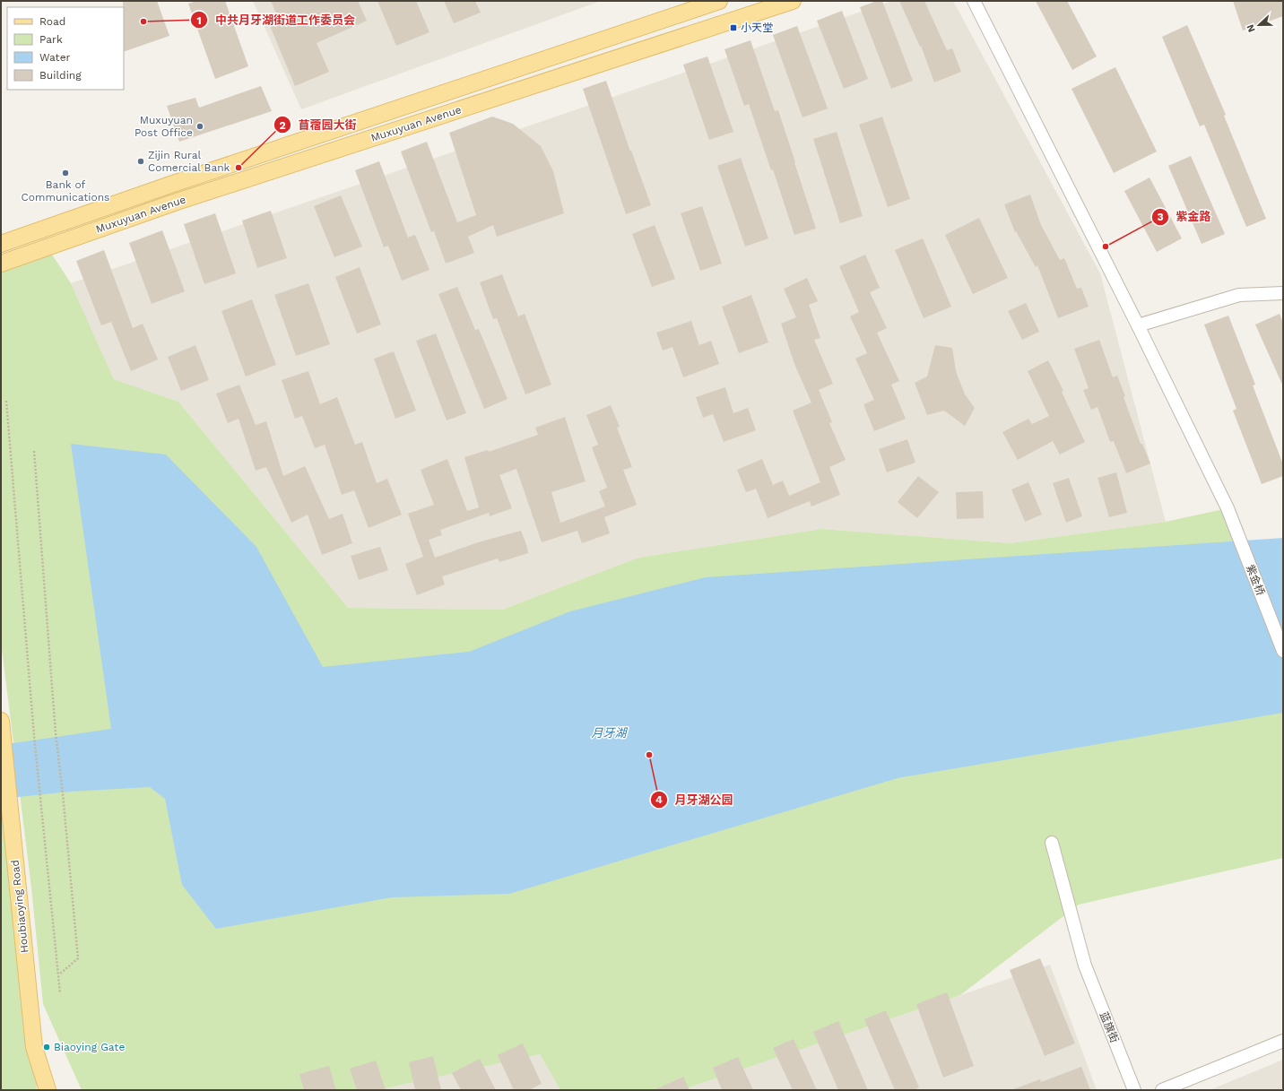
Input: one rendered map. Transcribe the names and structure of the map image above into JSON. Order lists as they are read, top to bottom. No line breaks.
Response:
{"streets":{"main road":["Muxuyuan Avenue","Houbiaoying Road"],"street":["紫金桥","蓝旗街"]},"water":["月牙湖"],"places":{"other":["中共月牙湖街道工作委员会","Muxuyuan Post Office","Zijin Rural Comercial Bank","苜蓿园大街","Bank of Communications","紫金路","月牙湖公园","Biaoying Gate"],"transit":["小天堂"]},"legend":["Road","Park","Water","Building"],"north":"left"}
